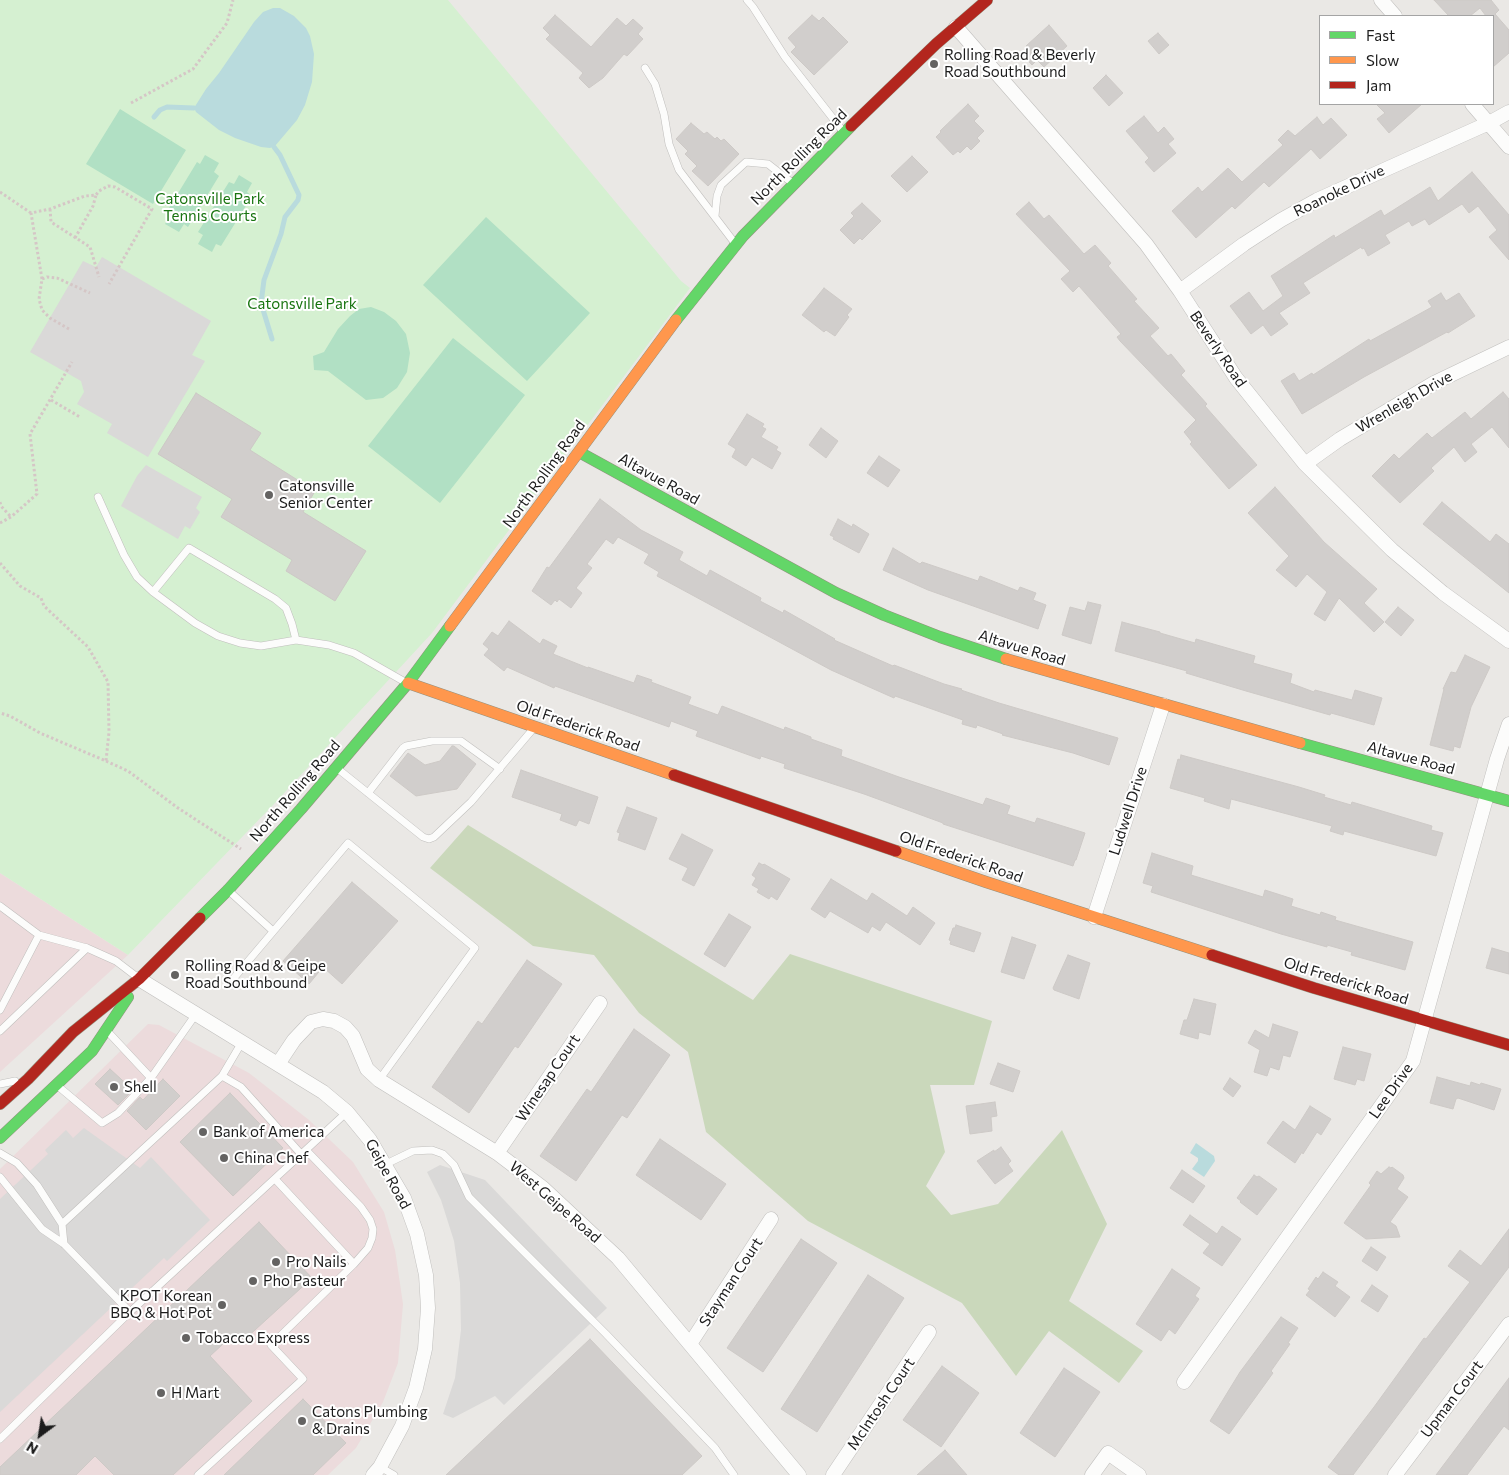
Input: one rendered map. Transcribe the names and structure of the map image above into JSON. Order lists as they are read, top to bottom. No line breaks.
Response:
{"streets":{"street":["North Rolling Road","Roanoke Drive","Beverly Road","Wrenleigh Drive","Altavue Road","Old Frederick Road","Ludwell Drive","Winesap Court","Lee Drive","Geipe Road","West Geipe Road","Stayman Court","Upman Court","McIntosh Court"]},"crossings":[["North Rolling Road","Beverly Road"],["North Rolling Road","Altavue Road"],["North Rolling Road","Old Frederick Road"],["North Rolling Road","Geipe Road"],["Roanoke Drive","Beverly Road"],["Beverly Road","Wrenleigh Drive"],["Altavue Road","Ludwell Drive"],["Altavue Road","Lee Drive"],["Old Frederick Road","Ludwell Drive"],["Old Frederick Road","Lee Drive"],["Winesap Court","West Geipe Road"],["Geipe Road","West Geipe Road"],["West Geipe Road","Stayman Court"]],"parks":["Catonsville Park Tennis Courts","Catonsville Park"],"places":["Rolling Road & Beverly Road Southbound","Catonsville Senior Center","Rolling Road & Geipe Road Southbound","Shell","Bank of America","China Chef","Pro Nails","Pho Pasteur","KPOT Korean BBQ & Hot Pot","Tobacco Express","H Mart","Catons Plumbing & Drains"],"legend":["Fast","Slow","Jam"],"north":"bottom left"}
